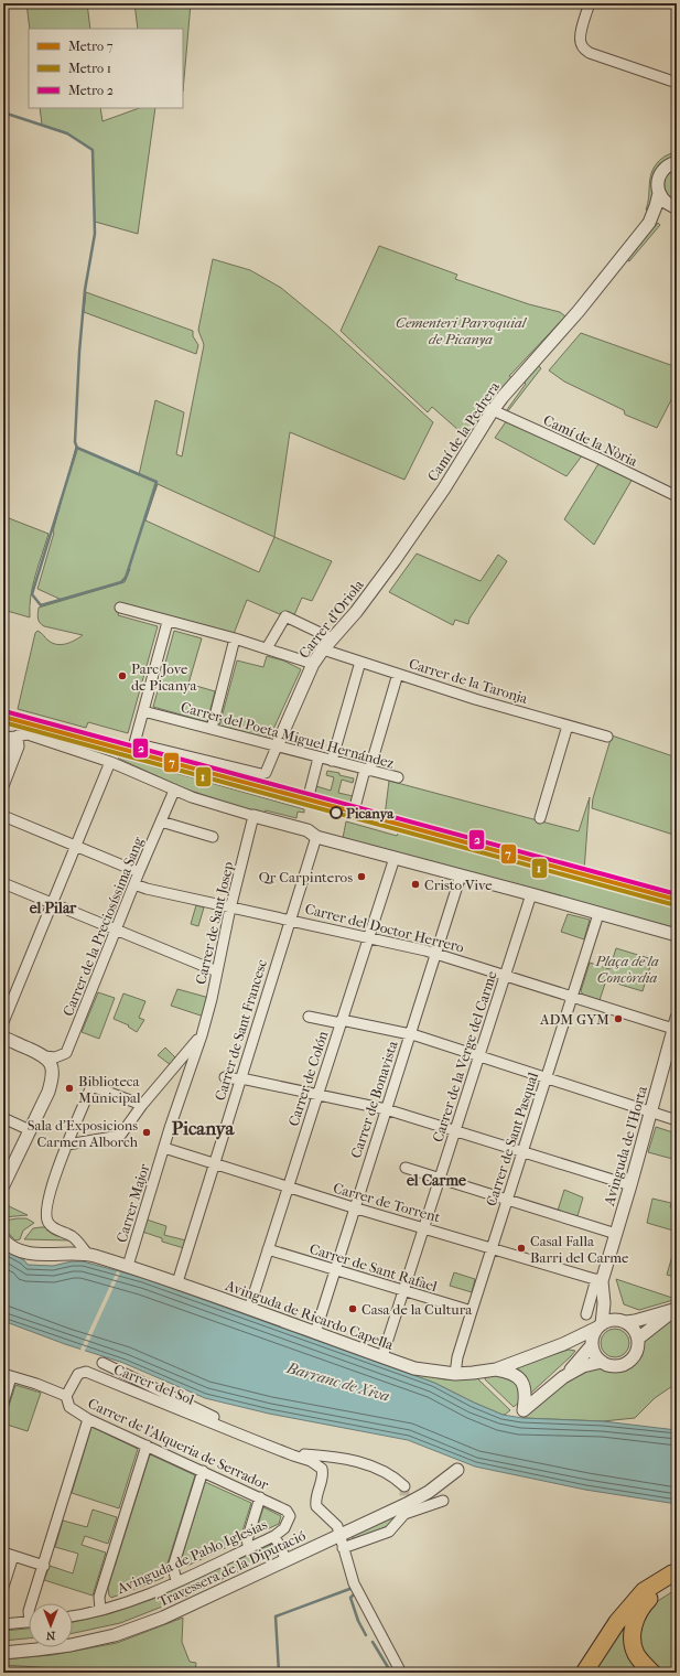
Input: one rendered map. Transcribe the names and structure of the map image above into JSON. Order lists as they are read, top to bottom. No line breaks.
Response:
{"streets":{"street":["Camí de la Pedrera","Camí de la Nòria","Carrer d'Oriola","Carrer de la Taronja","Carrer del Poeta Miguel Hernández","Carrer de Sant Josep","Carrer de la Preciosíssima Sang","Carrer del Doctor Herrero","Carrer de Sant Francesc","Carrer de la Verge del Carme","Carrer de Colón","Carrer de Bonavista","Carrer de Sant Pasqual","Avinguda de l'Horta","Carrer de Torrent","Carrer Major","Carrer de Sant Rafael","Avinguda de Ricardo Capella","Carrer del Sol","Carrer de l'Alqueria de Serrador","Avinguda de Pablo Iglesias","Travessera de la Diputació"]},"crossings":[["Camí de la Pedrera","Camí de la Nòria"],["Camí de la Pedrera","Carrer d'Oriola"],["Carrer d'Oriola","Carrer de la Taronja"],["Carrer d'Oriola","Carrer del Poeta Miguel Hernández"],["Carrer de Sant Josep","Carrer del Doctor Herrero"],["Carrer de Sant Josep","Carrer de Torrent"],["Carrer de Sant Josep","Carrer Major"],["Carrer de la Preciosíssima Sang","Carrer del Doctor Herrero"],["Carrer del Doctor Herrero","Carrer de Sant Francesc"],["Carrer del Doctor Herrero","Carrer de la Verge del Carme"],["Carrer del Doctor Herrero","Carrer de Colón"],["Carrer del Doctor Herrero","Carrer de Bonavista"],["Carrer del Doctor Herrero","Carrer de Sant Pasqual"],["Carrer del Doctor Herrero","Avinguda de l'Horta"],["Carrer de Sant Francesc","Carrer de Torrent"],["Carrer de Sant Francesc","Avinguda de Ricardo Capella"],["Carrer de la Verge del Carme","Carrer de Torrent"],["Carrer de la Verge del Carme","Carrer de Sant Rafael"],["Carrer de la Verge del Carme","Avinguda de Ricardo Capella"],["Carrer de Colón","Carrer de Torrent"],["Carrer de Colón","Carrer de Sant Rafael"],["Carrer de Colón","Avinguda de Ricardo Capella"],["Carrer de Bonavista","Carrer de Torrent"],["Carrer de Bonavista","Carrer de Sant Rafael"],["Carrer de Bonavista","Avinguda de Ricardo Capella"],["Carrer de Sant Pasqual","Carrer de Torrent"],["Carrer de Sant Pasqual","Carrer de Sant Rafael"],["Carrer de Sant Pasqual","Avinguda de Ricardo Capella"],["Avinguda de l'Horta","Carrer de Torrent"],["Avinguda de l'Horta","Avinguda de Ricardo Capella"],["Carrer de Torrent","Carrer Major"],["Carrer Major","Avinguda de Ricardo Capella"],["Carrer del Sol","Carrer de l'Alqueria de Serrador"],["Carrer del Sol","Travessera de la Diputació"],["Carrer de l'Alqueria de Serrador","Avinguda de Pablo Iglesias"]],"districts":["el Pilar","Picanya","el Carme"],"water":["Barranc de Xiva"],"parks":["Cementeri Parroquial de Picanya","Plaça de la Concòrdia"],"places":["Parc Jove de Picanya","Picanya","Qr Carpinteros","Cristo Vive","ADM GYM","Biblioteca Municipal","Sala d'Exposicions Carmen Alborch","Casal Falla Barri del Carme","Casa de la Cultura"],"lines":["metro line 2","metro line 7","metro line 1"],"legend":["Metro 7","Metro 1","Metro 2"],"north":"bottom"}
